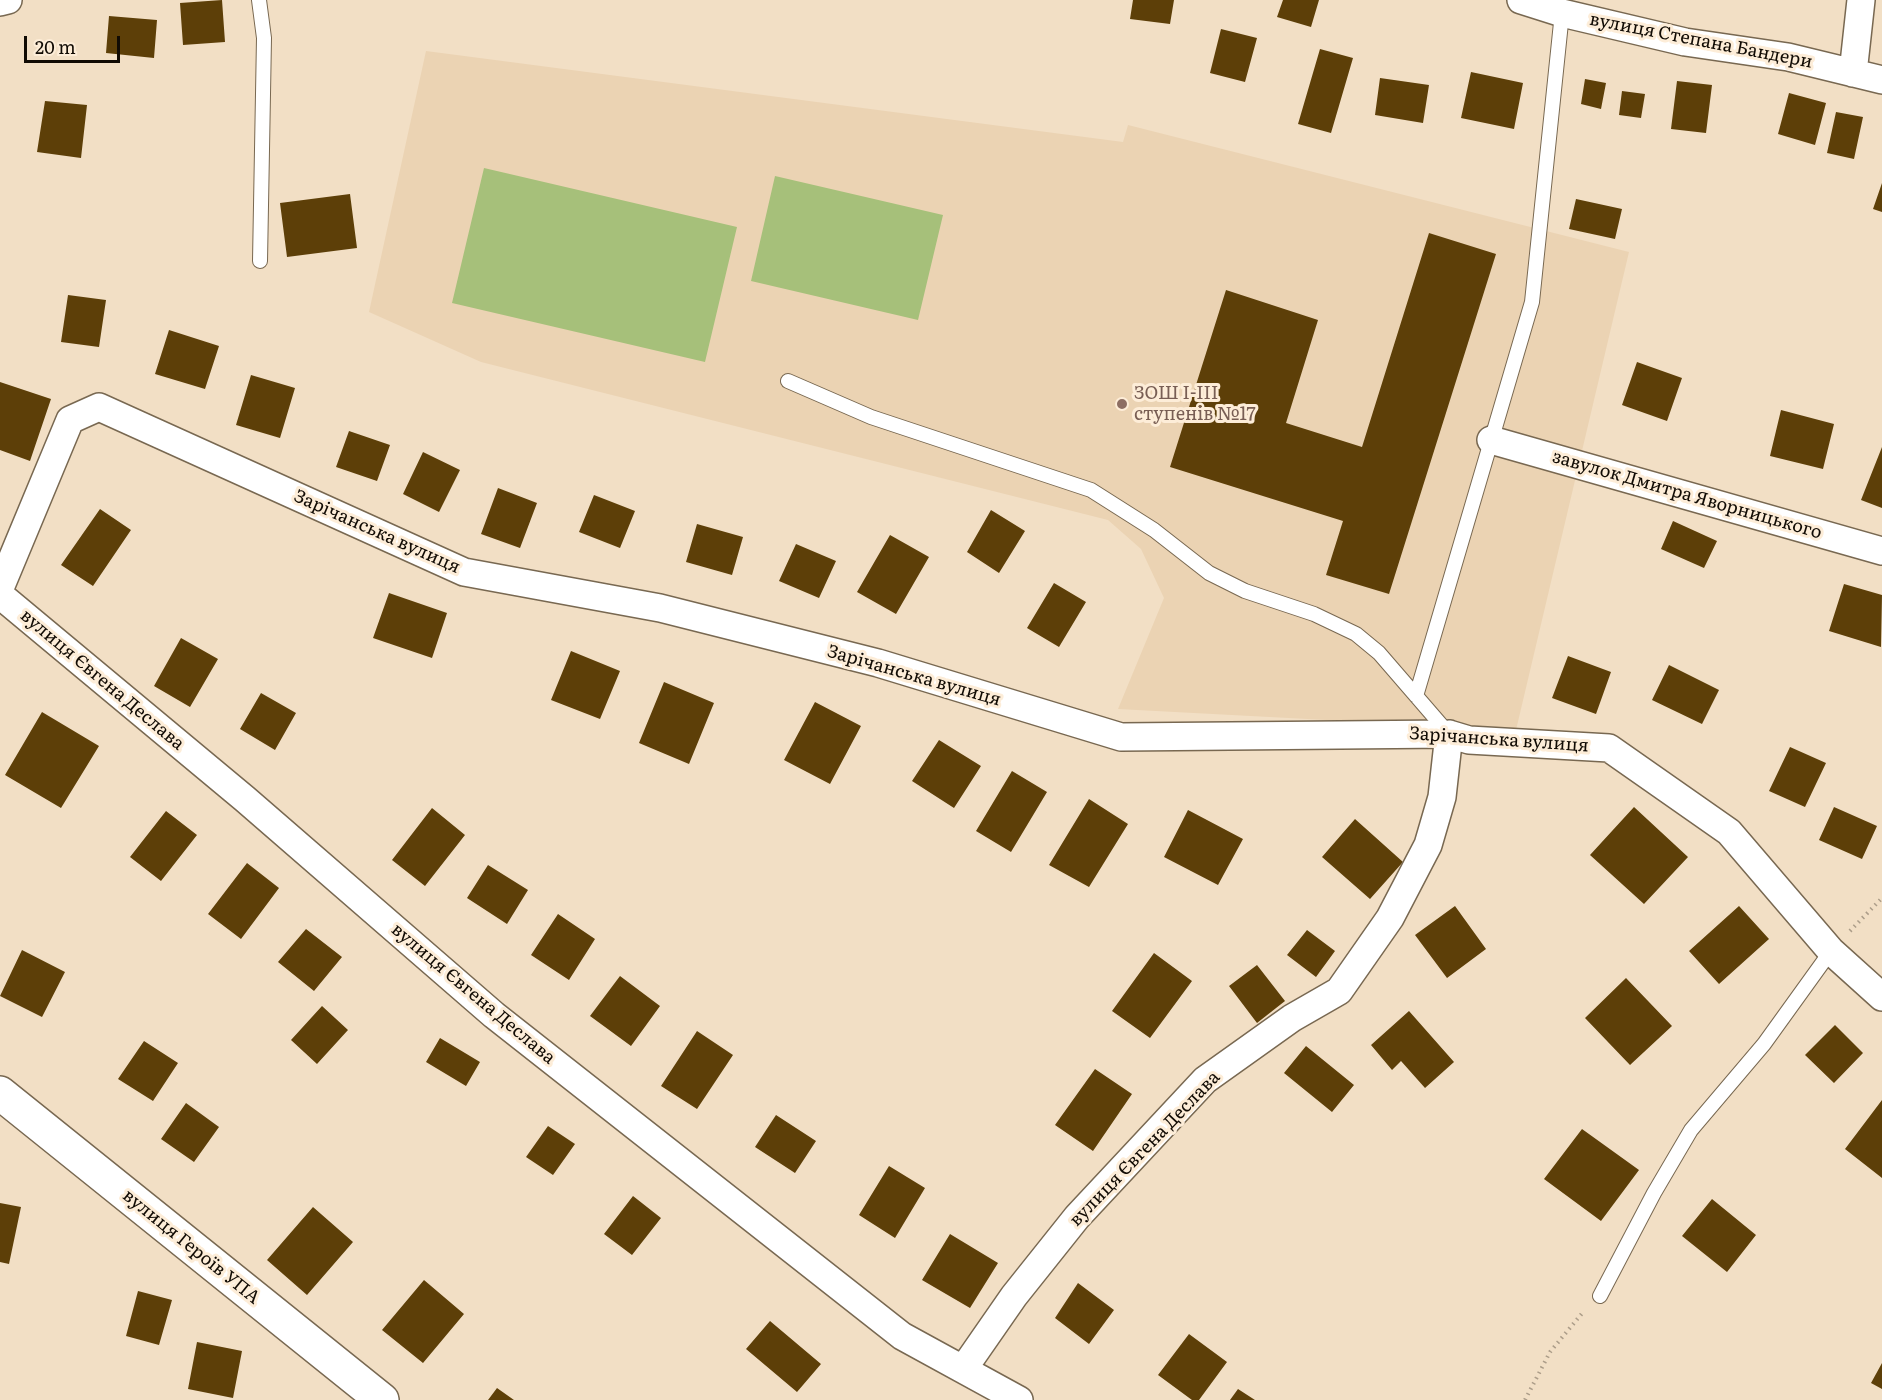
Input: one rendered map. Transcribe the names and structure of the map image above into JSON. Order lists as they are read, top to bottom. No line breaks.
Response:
{"streets":{"street":["вулиця Степана Бандери","завулок Дмитра Яворницького","Зарічанська вулиця","вулиця Євгена Деслава","вулиця Героїв УПА"]},"crossings":[["Зарічанська вулиця","вулиця Євгена Деслава"]],"places":["ЗОШ І-ІІІ ступенів №17"],"scale_bar":"20 m"}
